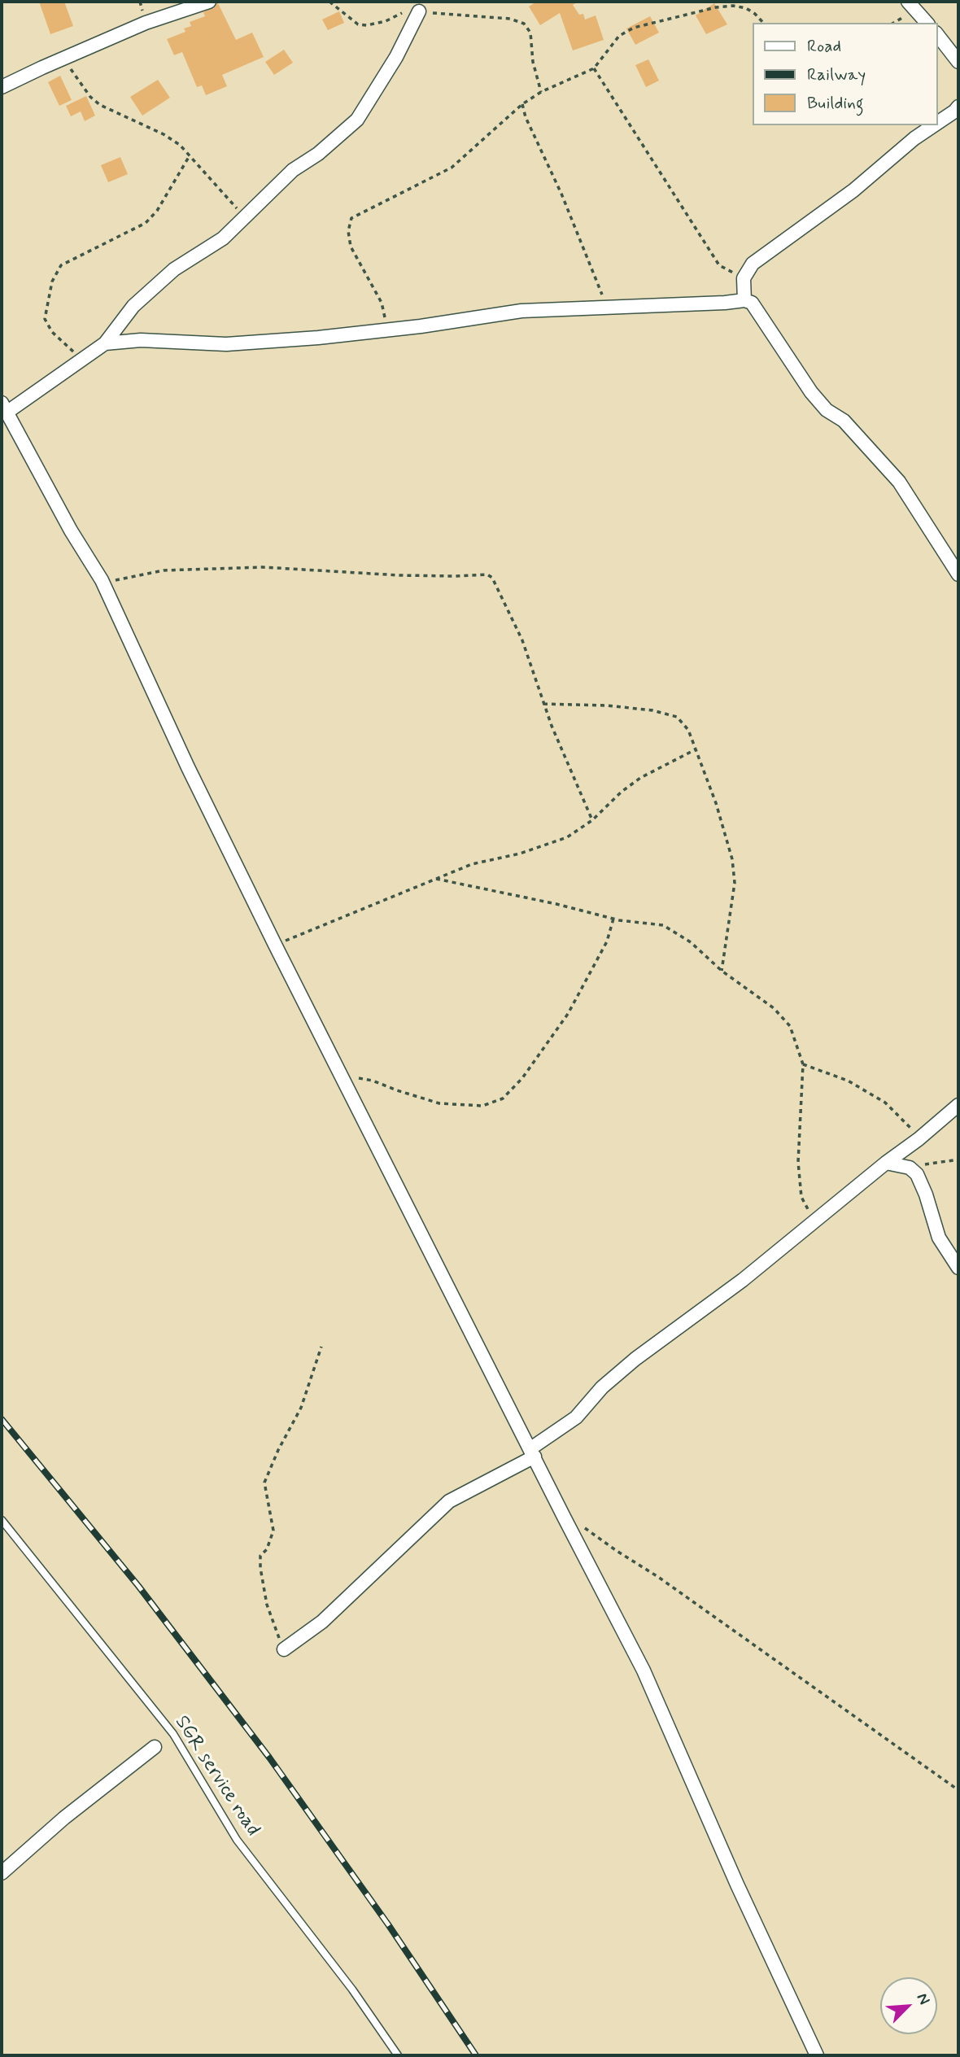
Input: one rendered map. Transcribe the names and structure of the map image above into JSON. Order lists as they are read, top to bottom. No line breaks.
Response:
{"streets":{"lane":["SGR service road"]},"legend":["Road","Railway","Building"],"north":"top right"}
